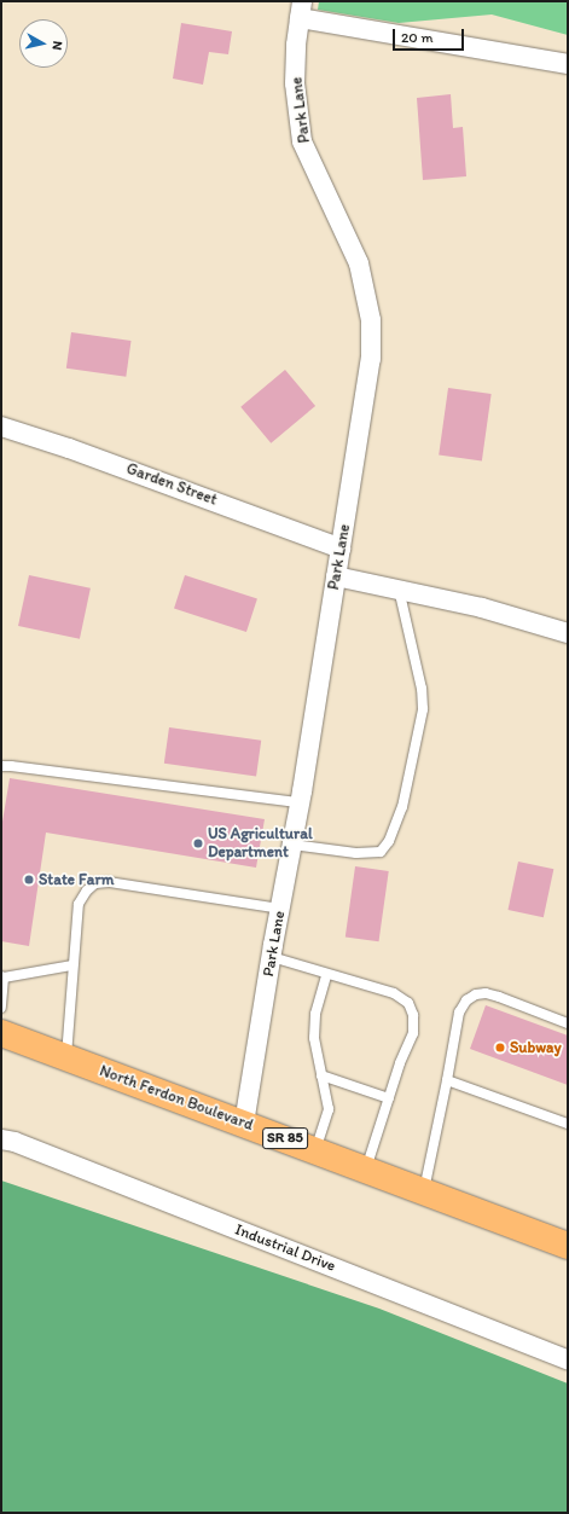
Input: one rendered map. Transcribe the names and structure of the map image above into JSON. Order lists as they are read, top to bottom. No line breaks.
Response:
{"streets":{"main road":["North Ferdon Boulevard","SR 85"],"street":["Park Lane","Garden Street","Industrial Drive"]},"crossings":[["Park Lane","Garden Street"],["Park Lane","North Ferdon Boulevard"]],"places":["US Agricultural Department","State Farm","Subway"],"scale_bar":"20 m","north":"right"}
